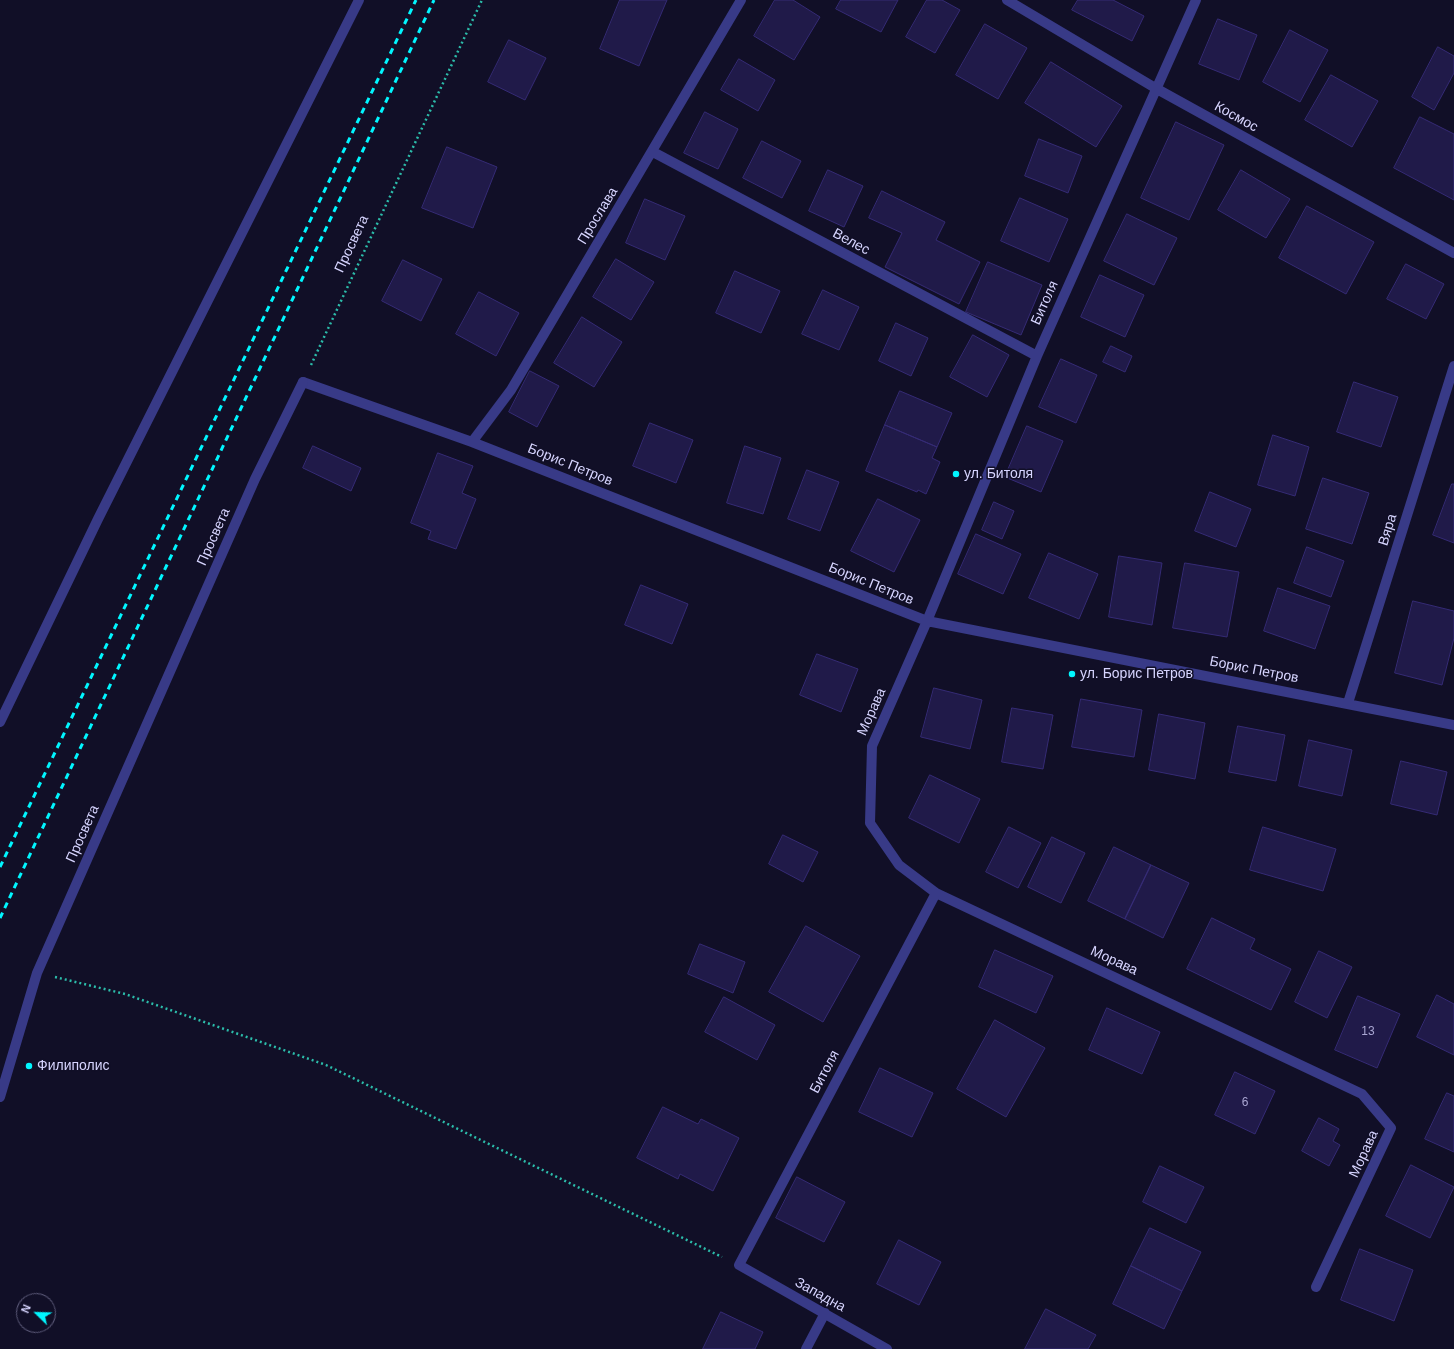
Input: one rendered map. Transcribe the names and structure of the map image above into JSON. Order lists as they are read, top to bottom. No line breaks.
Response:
{"streets":{"street":["Космос","Прослава","Велес","Просвета","Битоля","Борис Петров","Вяра","Морава","Западна"]},"crossings":[["Космос","Битоля"],["Прослава","Велес"],["Прослава","Борис Петров"],["Велес","Битоля"],["Просвета","Борис Петров"],["Битоля","Борис Петров"],["Битоля","Морава"],["Битоля","Западна"],["Борис Петров","Вяра"],["Борис Петров","Морава"]],"places":["ул. Битоля","ул. Борис Петров","Филиполис"],"house_numbers":["13","6"],"north":"top left"}
